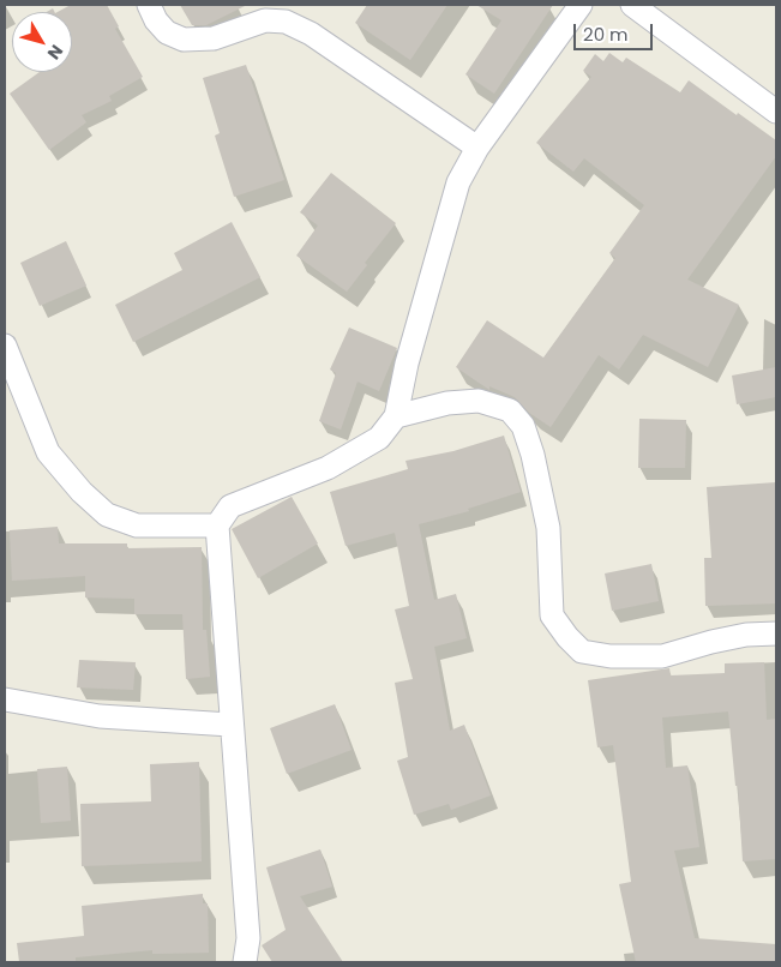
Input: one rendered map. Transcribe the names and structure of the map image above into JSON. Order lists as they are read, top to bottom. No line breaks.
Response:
{"scale_bar":"20 m","north":"bottom right"}
